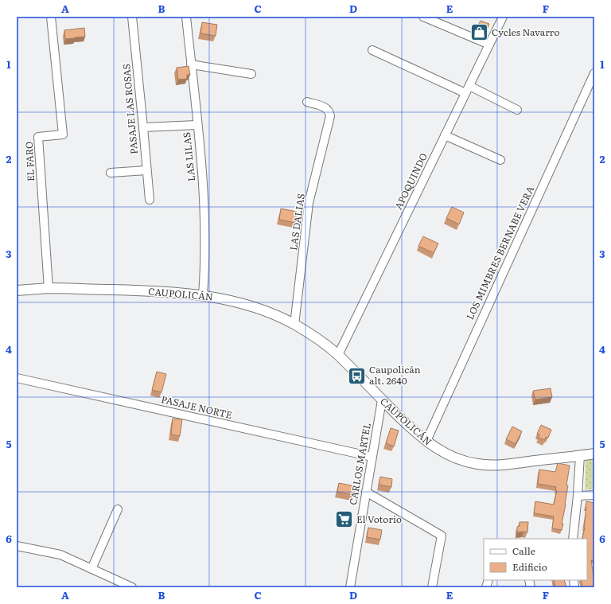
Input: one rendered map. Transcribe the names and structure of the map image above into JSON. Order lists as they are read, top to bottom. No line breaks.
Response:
{"streets":{"street":["PASAJE LAS ROSAS","LAS LILAS","EL FARO","APOQUINDO","LAS DALIAS","LOS MIMBRES BERNABE VERA","CAUPOLICÁN","PASAJE NORTE","CARLOS MARTEL"]},"crossings":[["LAS LILAS","CAUPOLICÁN"],["EL FARO","CAUPOLICÁN"],["APOQUINDO","CAUPOLICÁN"],["LAS DALIAS","CAUPOLICÁN"],["LOS MIMBRES BERNABE VERA","CAUPOLICÁN"],["CAUPOLICÁN","CARLOS MARTEL"],["PASAJE NORTE","CARLOS MARTEL"]],"places":{"shop":["Cycles Navarro"],"bus stop":["Caupolicán alt. 2640"],"supermarket":["El Votorio"]},"legend":["Calle","Edificio"],"grid":{"columns":["A","B","C","D","E","F"],"rows":["1","2","3","4","5","6"]}}
